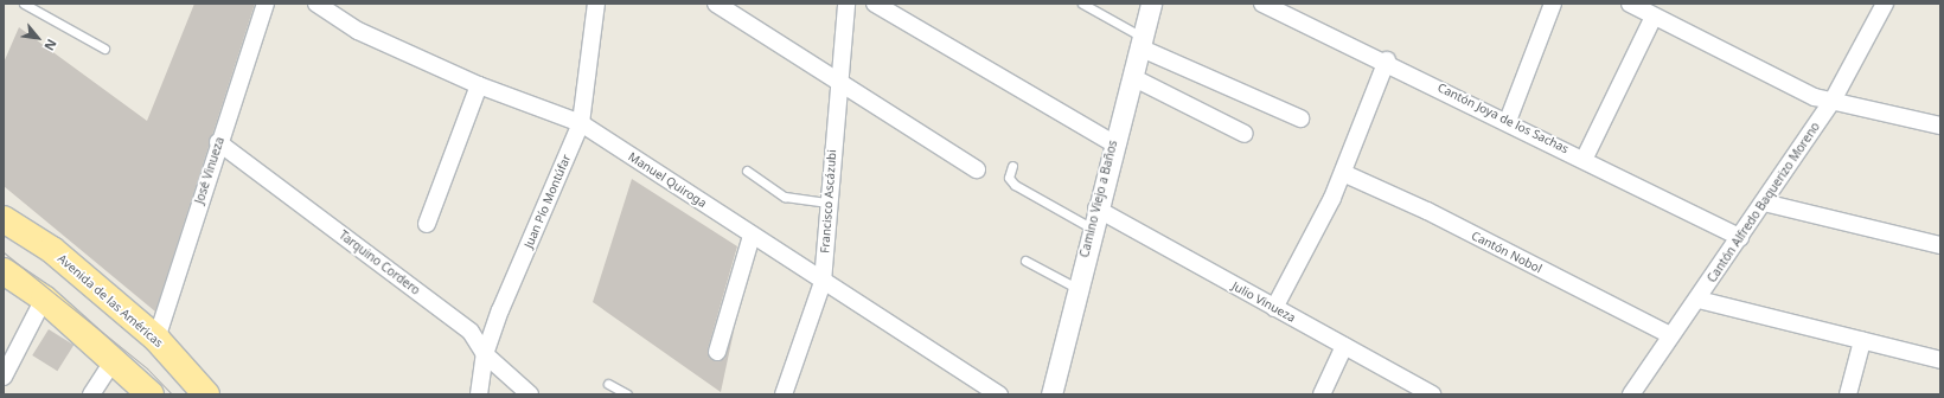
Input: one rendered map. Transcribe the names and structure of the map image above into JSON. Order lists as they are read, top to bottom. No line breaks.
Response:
{"streets":{"main road":["Avenida de las Américas"],"street":["Cantón Joya de los Sachas","José Vinueza","Manuel Quiroga","Camino Viejo a Baños","Juan Pío Montúfar","Francisco Ascázubi","Cantón Alfredo Baquerizo Moreno","Cantón Nobol","Tarquino Cordero","Julio Vinueza"]},"crossings":[["Cantón Joya de los Sachas","Cantón Alfredo Baquerizo Moreno"],["José Vinueza","Tarquino Cordero"],["José Vinueza","Avenida de las Américas"],["Manuel Quiroga","Juan Pío Montúfar"],["Manuel Quiroga","Francisco Ascázubi"],["Camino Viejo a Baños","Julio Vinueza"],["Juan Pío Montúfar","Tarquino Cordero"],["Cantón Alfredo Baquerizo Moreno","Cantón Nobol"]],"north":"bottom right"}
